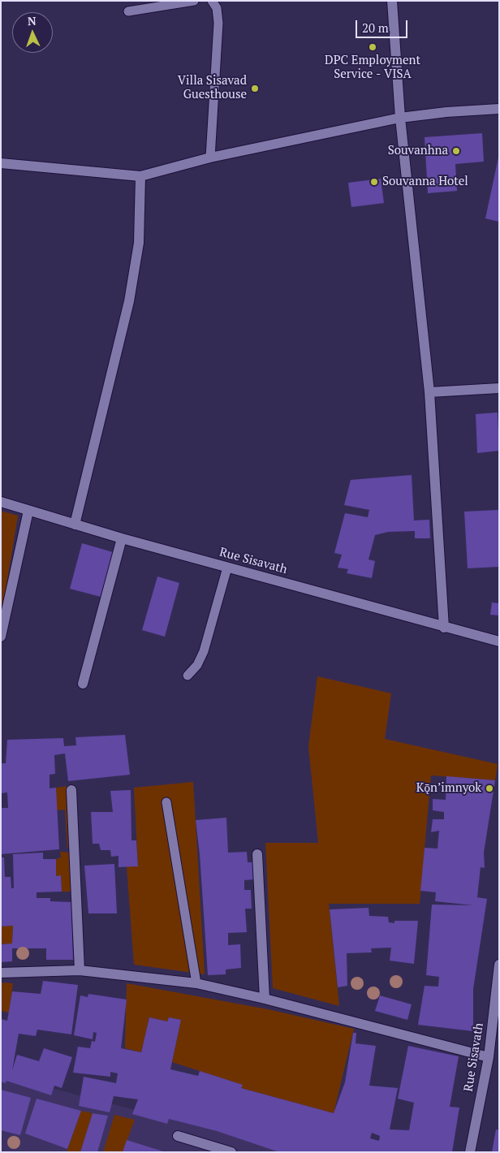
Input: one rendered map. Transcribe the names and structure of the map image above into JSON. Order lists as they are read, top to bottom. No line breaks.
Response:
{"streets":{"street":["Rue Sisavath"]},"places":["DPC Employment Service - VISA","Villa Sisavad Guesthouse","Souvanhna","Souvanna Hotel","Kǭn’imnyok"],"scale_bar":"20 m","north":"top"}
